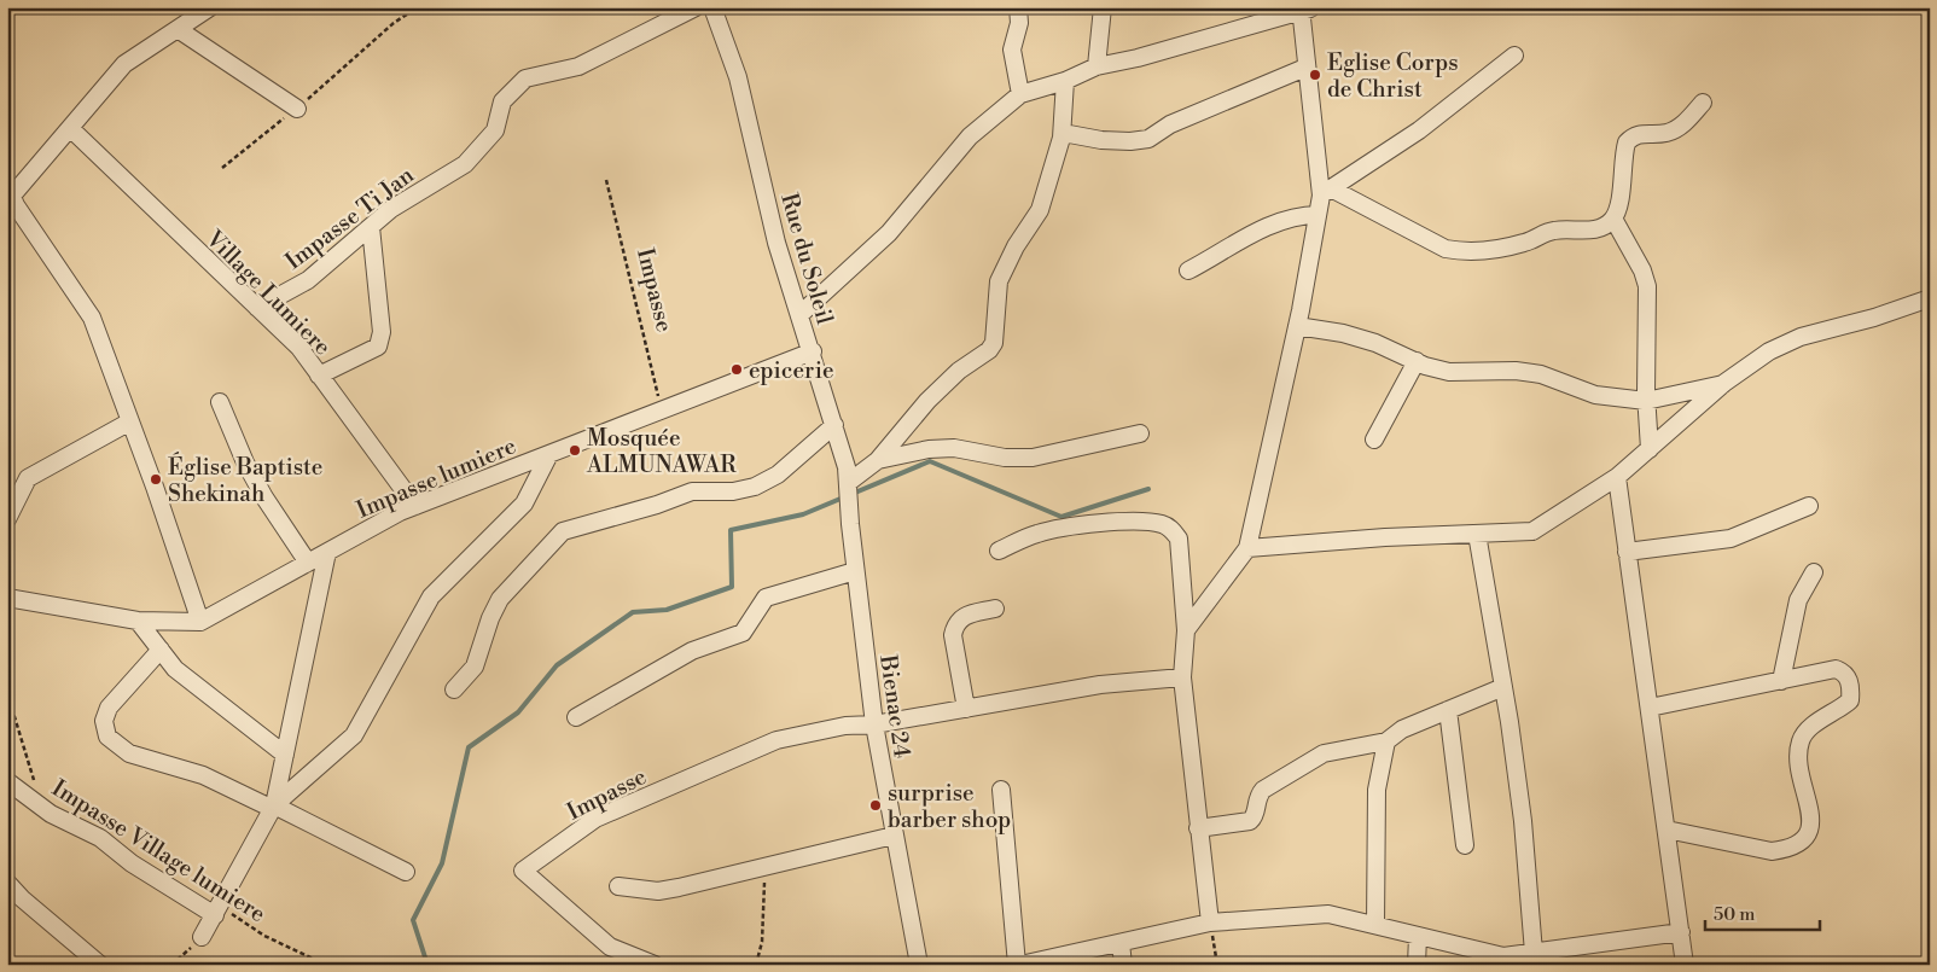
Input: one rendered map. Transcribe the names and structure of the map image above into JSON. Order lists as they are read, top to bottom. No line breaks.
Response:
{"streets":{"street":["Impasse Ti Jan","Rue du Soleil","Impasse","Village Lumiere","Impasse lumiere","Bienac 24"],"path":["Impasse Village lumiere"]},"crossings":[["Impasse Ti Jan","Village Lumiere"],["Rue du Soleil","Impasse lumiere"],["Rue du Soleil","Bienac 24"],["Impasse","Impasse lumiere"],["Impasse","Bienac 24"],["Village Lumiere","Impasse lumiere"]],"places":["Eglise Corps de Christ","epicerie","Mosquée ALMUNAWAR","Église Baptiste Shekinah","surprise barber shop"],"scale_bar":"50 m"}
